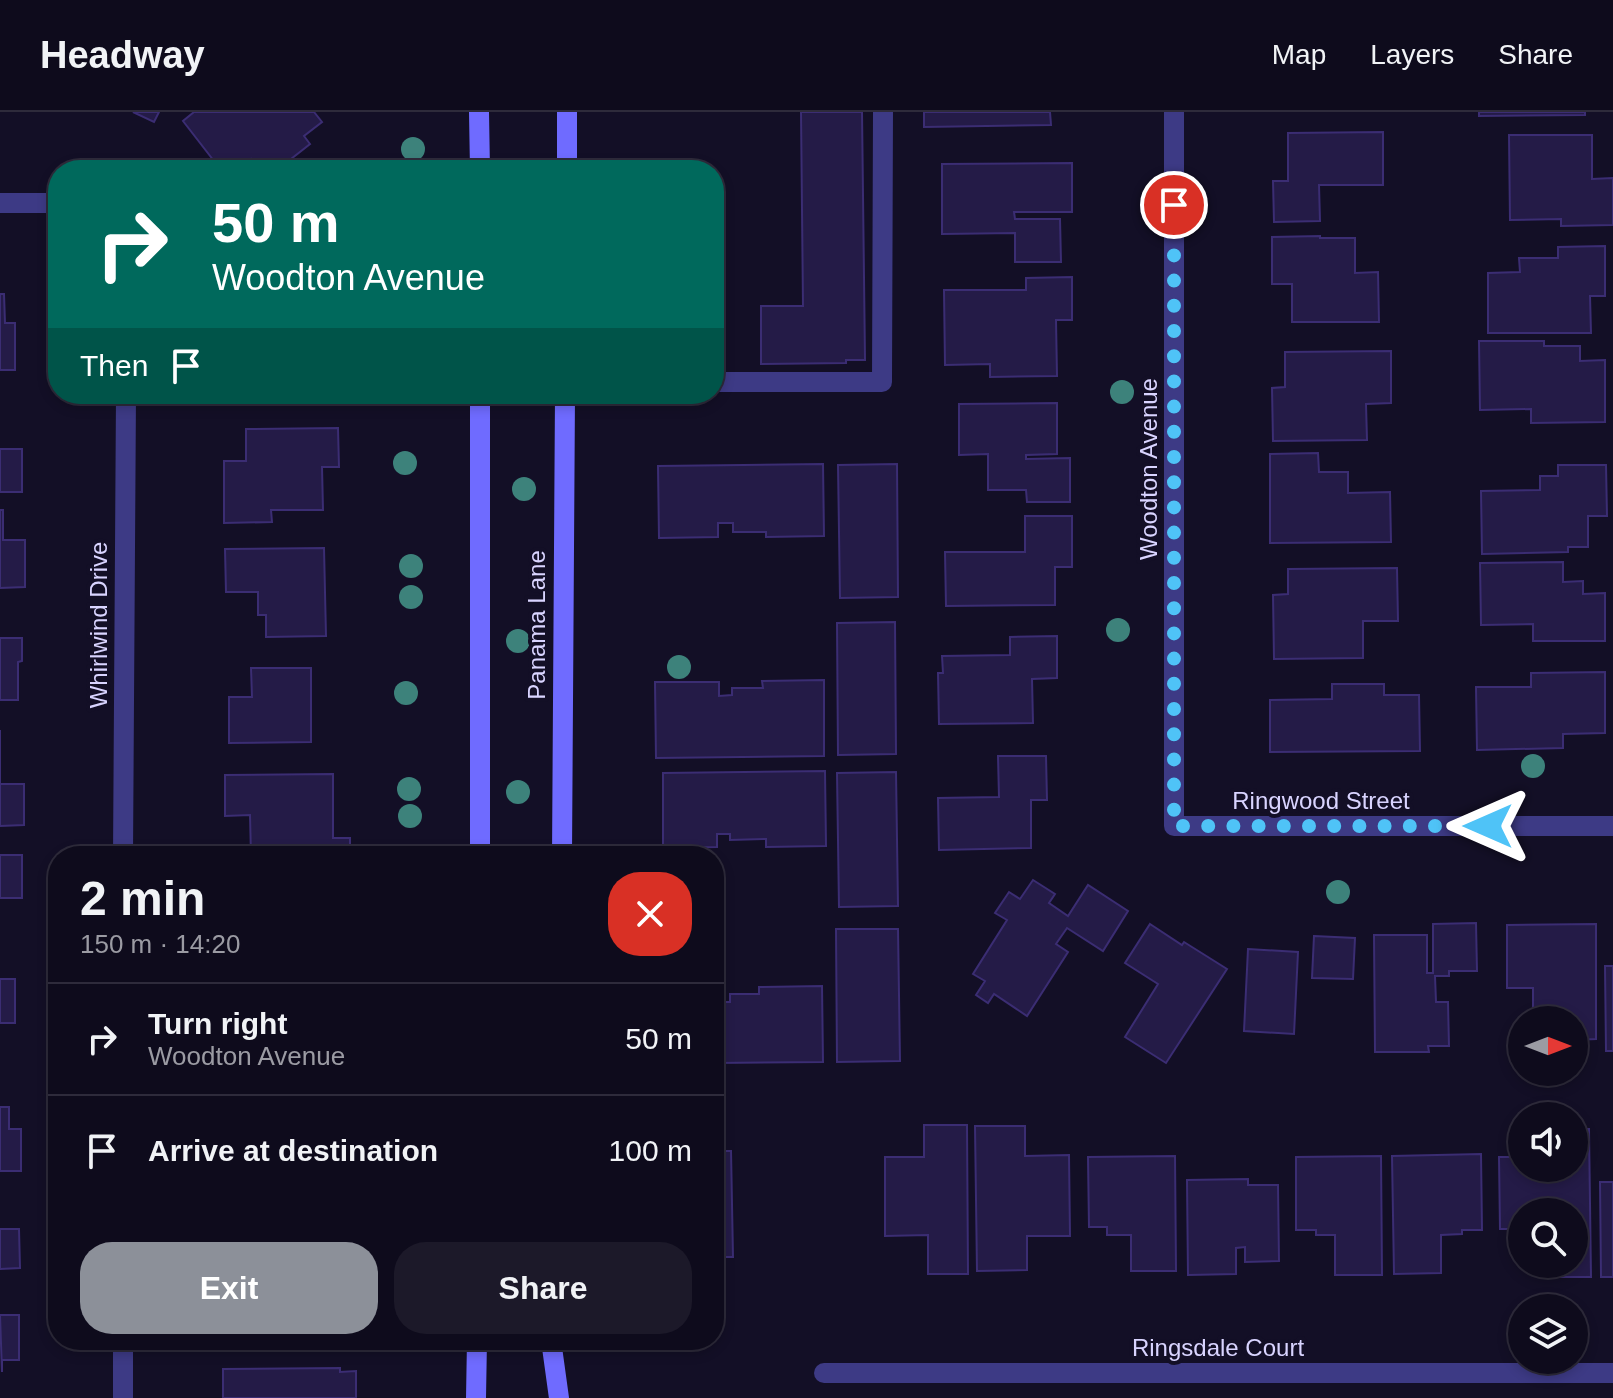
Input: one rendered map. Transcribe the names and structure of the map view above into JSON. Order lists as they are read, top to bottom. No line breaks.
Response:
{"streets":{"main road":["Panama Lane"],"street":["Woodton Avenue","Whirlwind Drive","Ringwood Street","Ringsdale Court"]},"crossings":[["Woodton Avenue","Ringwood Street"]],"north":"right","page":{"header":"Headway","nav":["Map","Layers","Share"],"turn":["50 m","Woodton Avenue"],"then":"Then","heading":["2 min","150 m · 14:20"],"list":[{"name":"Turn right","note":"Woodton Avenue","value":"50 m"},{"name":"Arrive at destination","value":"100 m"}],"buttons":["Exit","Share"]}}
